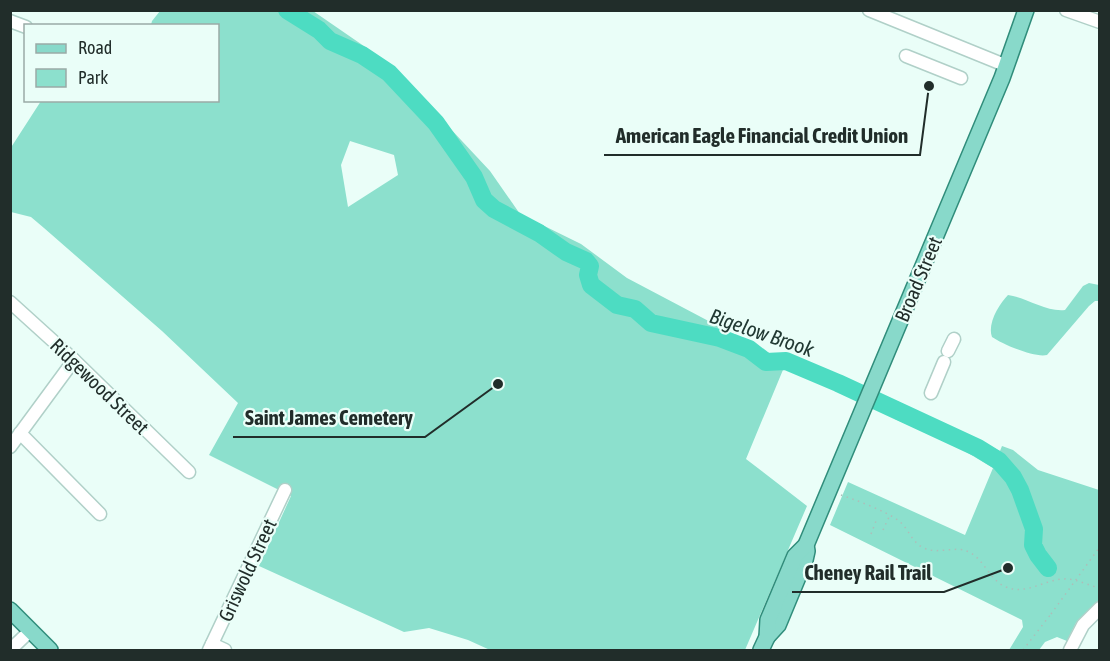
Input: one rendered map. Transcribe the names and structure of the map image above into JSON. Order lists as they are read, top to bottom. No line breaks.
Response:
{"streets":{"main road":["Broad Street"],"street":["Ridgewood Street","Griswold Street"]},"water":["Bigelow Brook"],"places":["American Eagle Financial Credit Union","Saint James Cemetery","Cheney Rail Trail"],"legend":["Road","Park"]}
